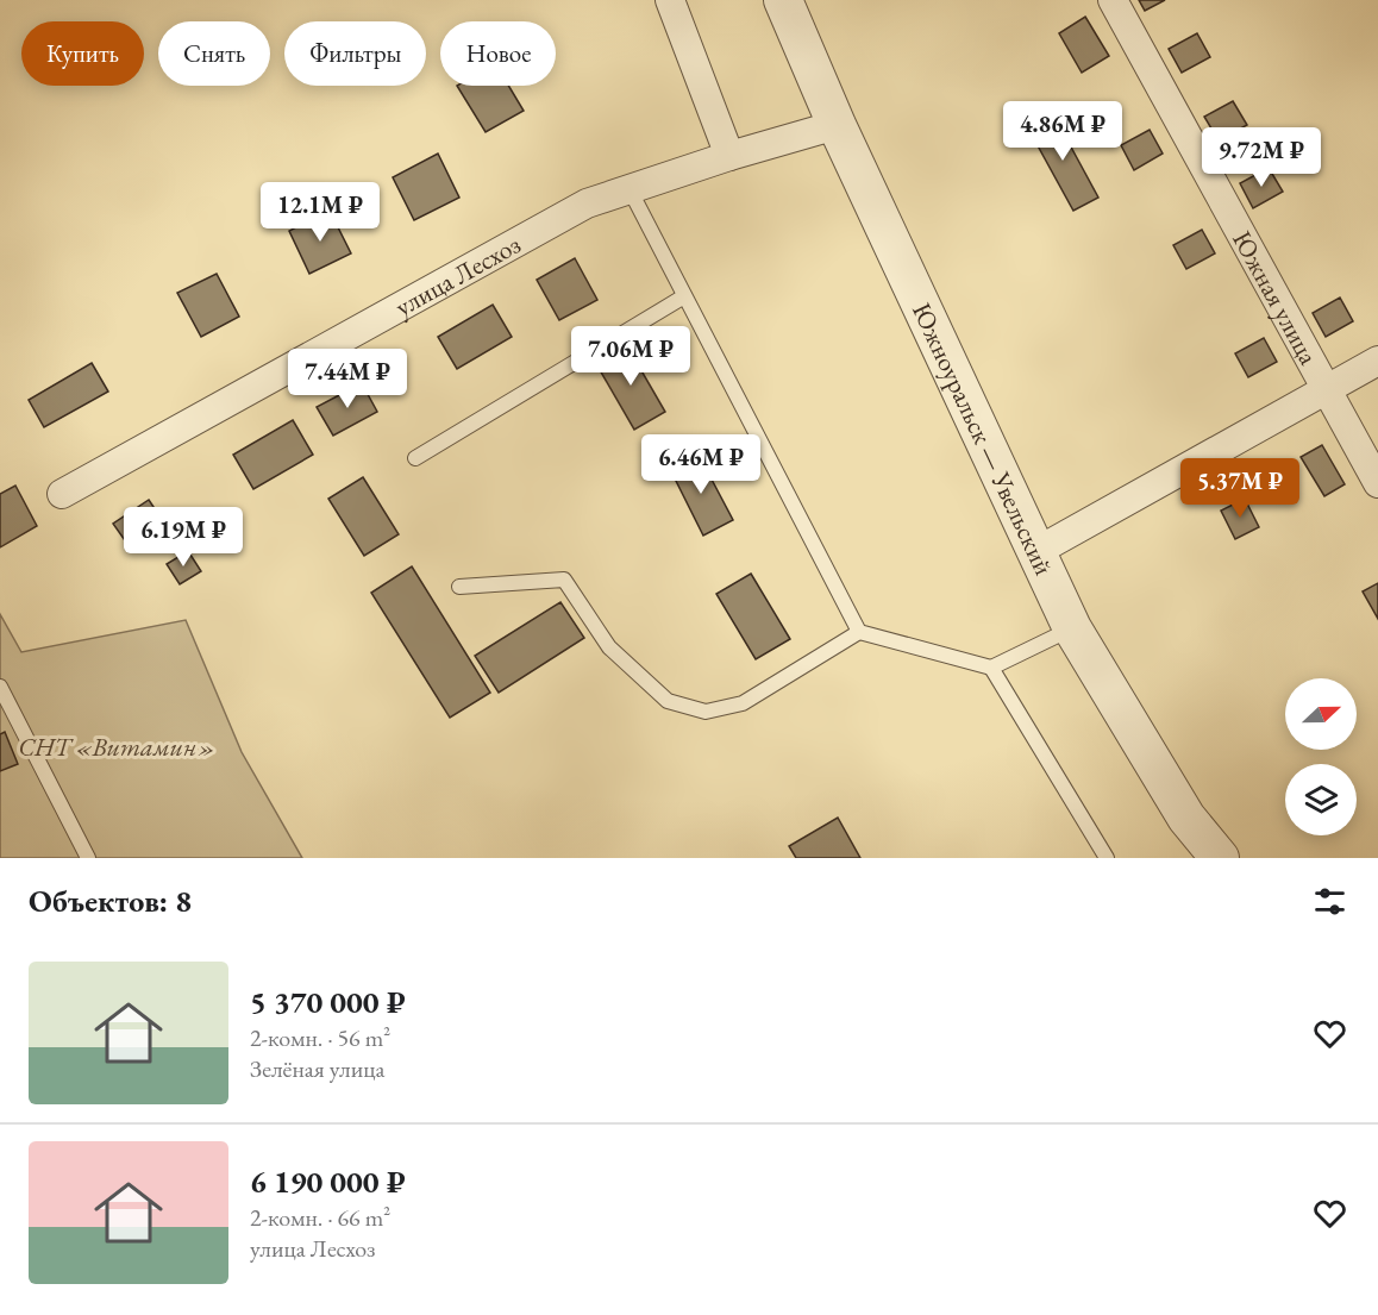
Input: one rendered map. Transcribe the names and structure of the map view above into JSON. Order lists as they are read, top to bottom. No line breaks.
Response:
{"streets":{"street":["улица Лесхоз","Южная улица","Южноуральск — Увельский"]},"crossings":[["улица Лесхоз","Южноуральск — Увельский"]],"parks":["СНТ «Витамин»"],"north":"right","page":{"chip":["Купить","Снять","Фильтры","Новое"],"price":["4.86M ₽","9.72M ₽","12.1M ₽","7.06M ₽","7.44M ₽","6.46M ₽","5.37M ₽","6.19M ₽"],"heading":"Объектов: 8","list":[{"name":"5 370 000 ₽","note":"2-комн. · 56 m² · Зелёная улица"},{"name":"6 190 000 ₽","note":"2-комн. · 66 m² · улица Лесхоз"}]}}
